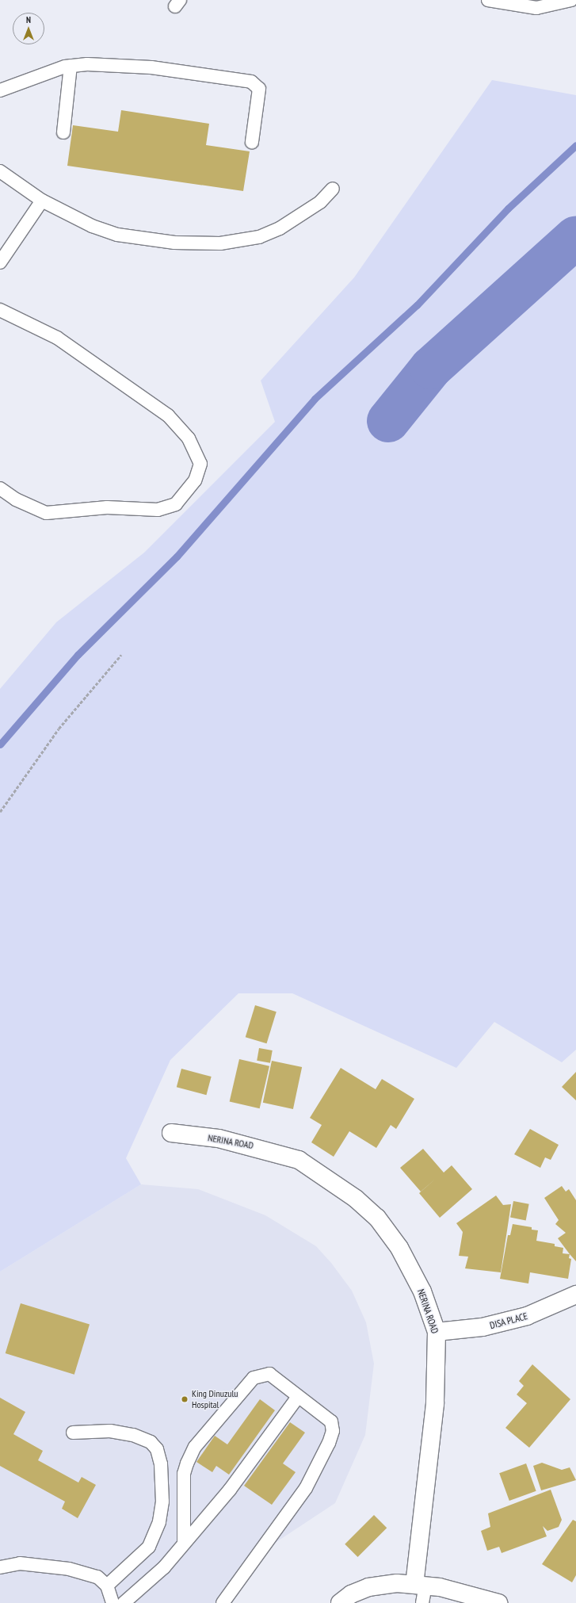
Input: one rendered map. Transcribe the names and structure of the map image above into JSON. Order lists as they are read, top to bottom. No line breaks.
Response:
{"streets":{"street":["NERINA ROAD","DISA PLACE"]},"crossings":[["NERINA ROAD","DISA PLACE"]],"places":["King Dinuzulu Hospital"],"north":"top"}
